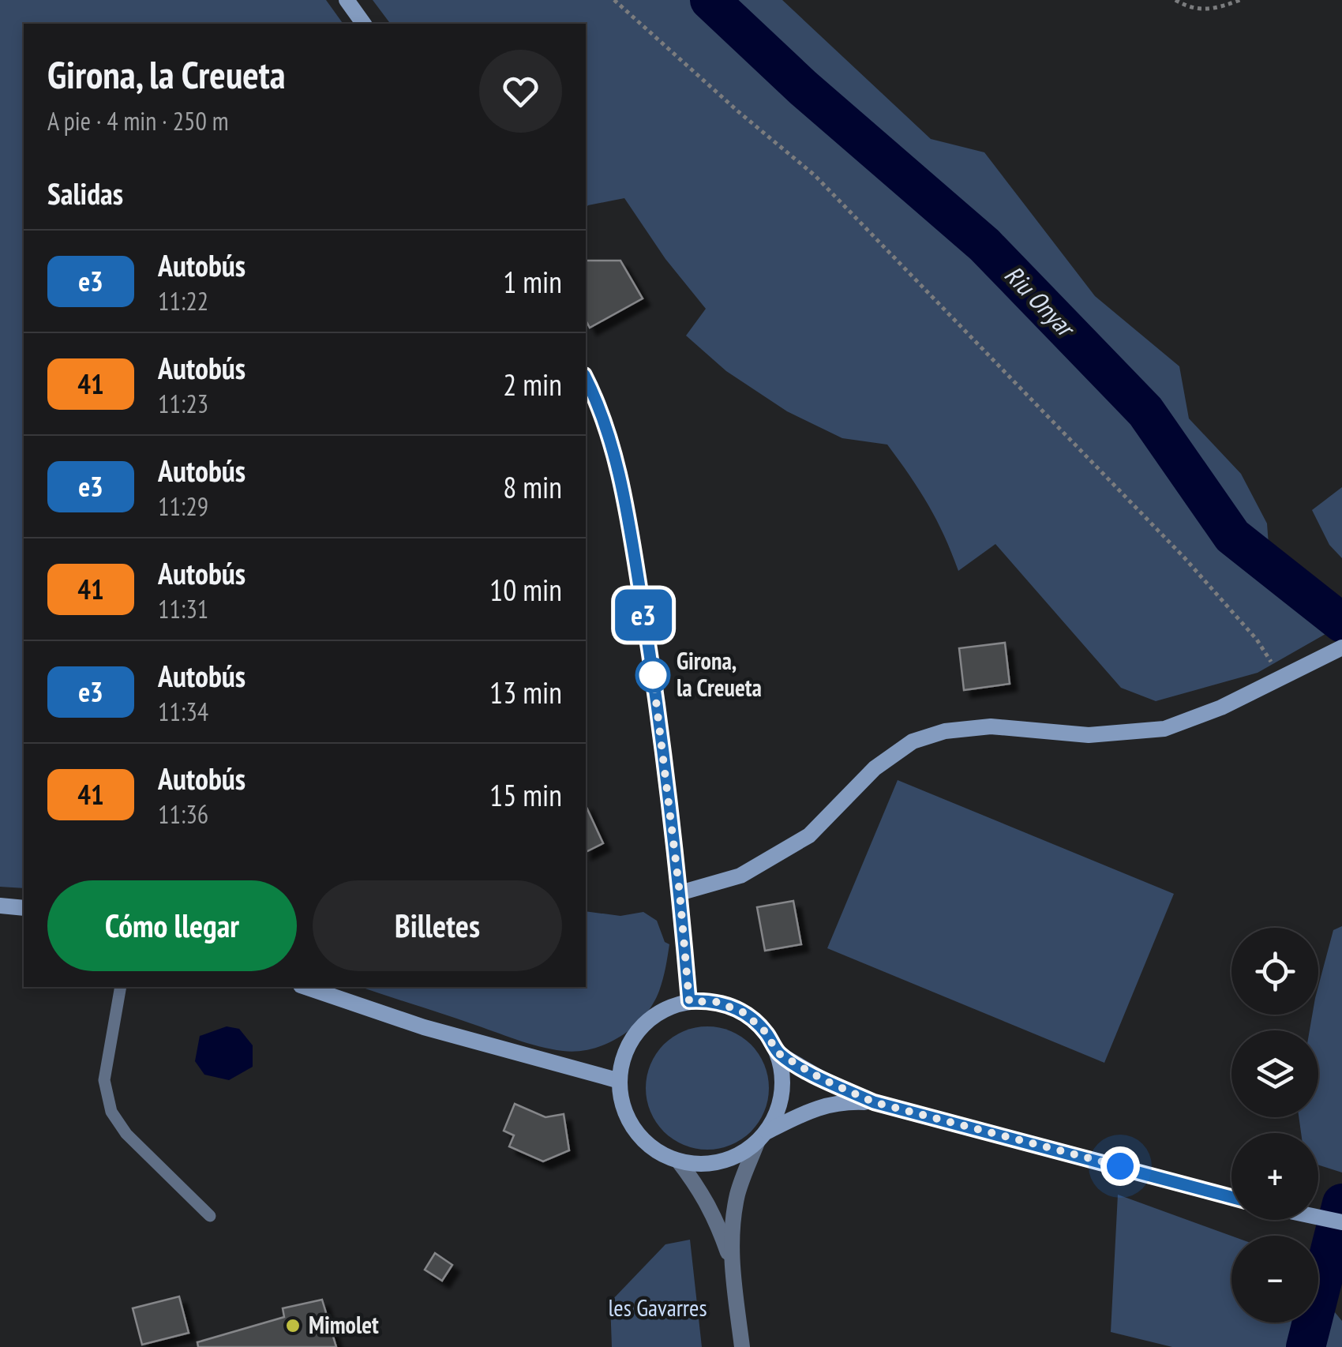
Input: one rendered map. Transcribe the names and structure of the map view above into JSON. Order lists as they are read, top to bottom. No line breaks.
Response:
{"water":["Riu Onyar"],"parks":["les Gavarres"],"places":["Girona, la Creueta","Mimolet"],"lines":["bus line e3"],"page":{"on_map":"e3","heading":[["Girona, la Creueta","A pie · 4 min · 250 m"],"Salidas"],"list":[{"mark":"e3","name":"Autobús","note":"11:22","value":"1 min"},{"mark":"41","name":"Autobús","note":"11:23","value":"2 min"},{"mark":"e3","name":"Autobús","note":"11:29","value":"8 min"},{"mark":"41","name":"Autobús","note":"11:31","value":"10 min"},{"mark":"e3","name":"Autobús","note":"11:34","value":"13 min"},{"mark":"41","name":"Autobús","note":"11:36","value":"15 min"}],"buttons":["Cómo llegar","Billetes"],"map_buttons":["+","−"]}}
